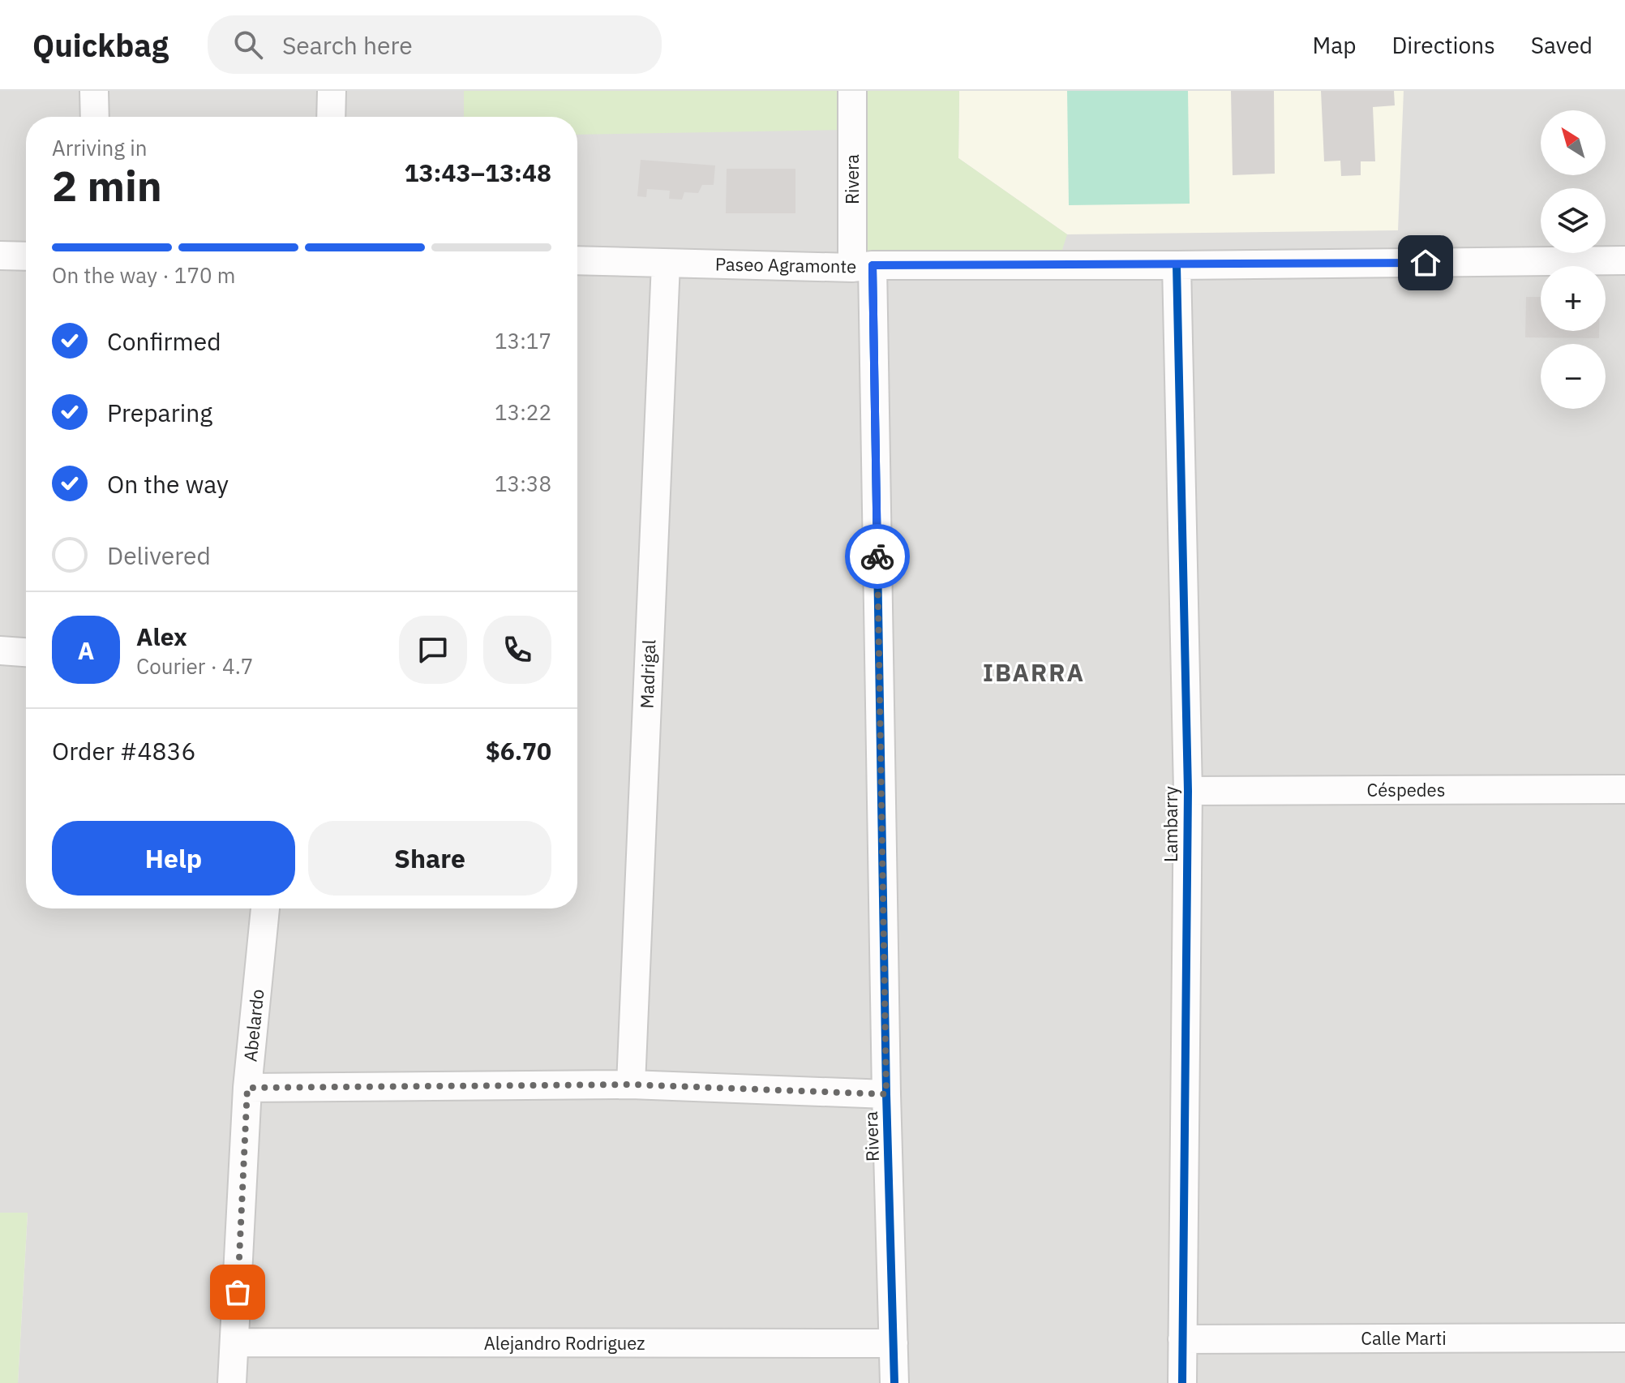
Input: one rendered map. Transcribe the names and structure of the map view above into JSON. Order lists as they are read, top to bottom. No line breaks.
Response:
{"streets":{"street":["Rivera","Paseo Agramonte","Madrigal","Céspedes","Lambarry","Abelardo","Calle Marti","Alejandro Rodriguez"]},"crossings":[["Rivera","Paseo Agramonte"],["Rivera","Alejandro Rodriguez"],["Paseo Agramonte","Madrigal"],["Paseo Agramonte","Lambarry"],["Céspedes","Lambarry"],["Lambarry","Calle Marti"],["Abelardo","Alejandro Rodriguez"]],"districts":["IBARRA"],"north":"top left","page":{"header":"Quickbag","search":"Search here","nav":["Map","Directions","Saved"],"map_buttons":["+","−"],"heading":["2 min","Arriving in","13:43–13:48"],"panel":["Alex","Courier · 4.7","Order #4836","$6.70"],"bar":"On the way · 170 m","list":[["Confirmed","13:17"],["Preparing","13:22"],["On the way","13:38"],"Delivered"],"round":"A","buttons":["Help","Share"]}}
